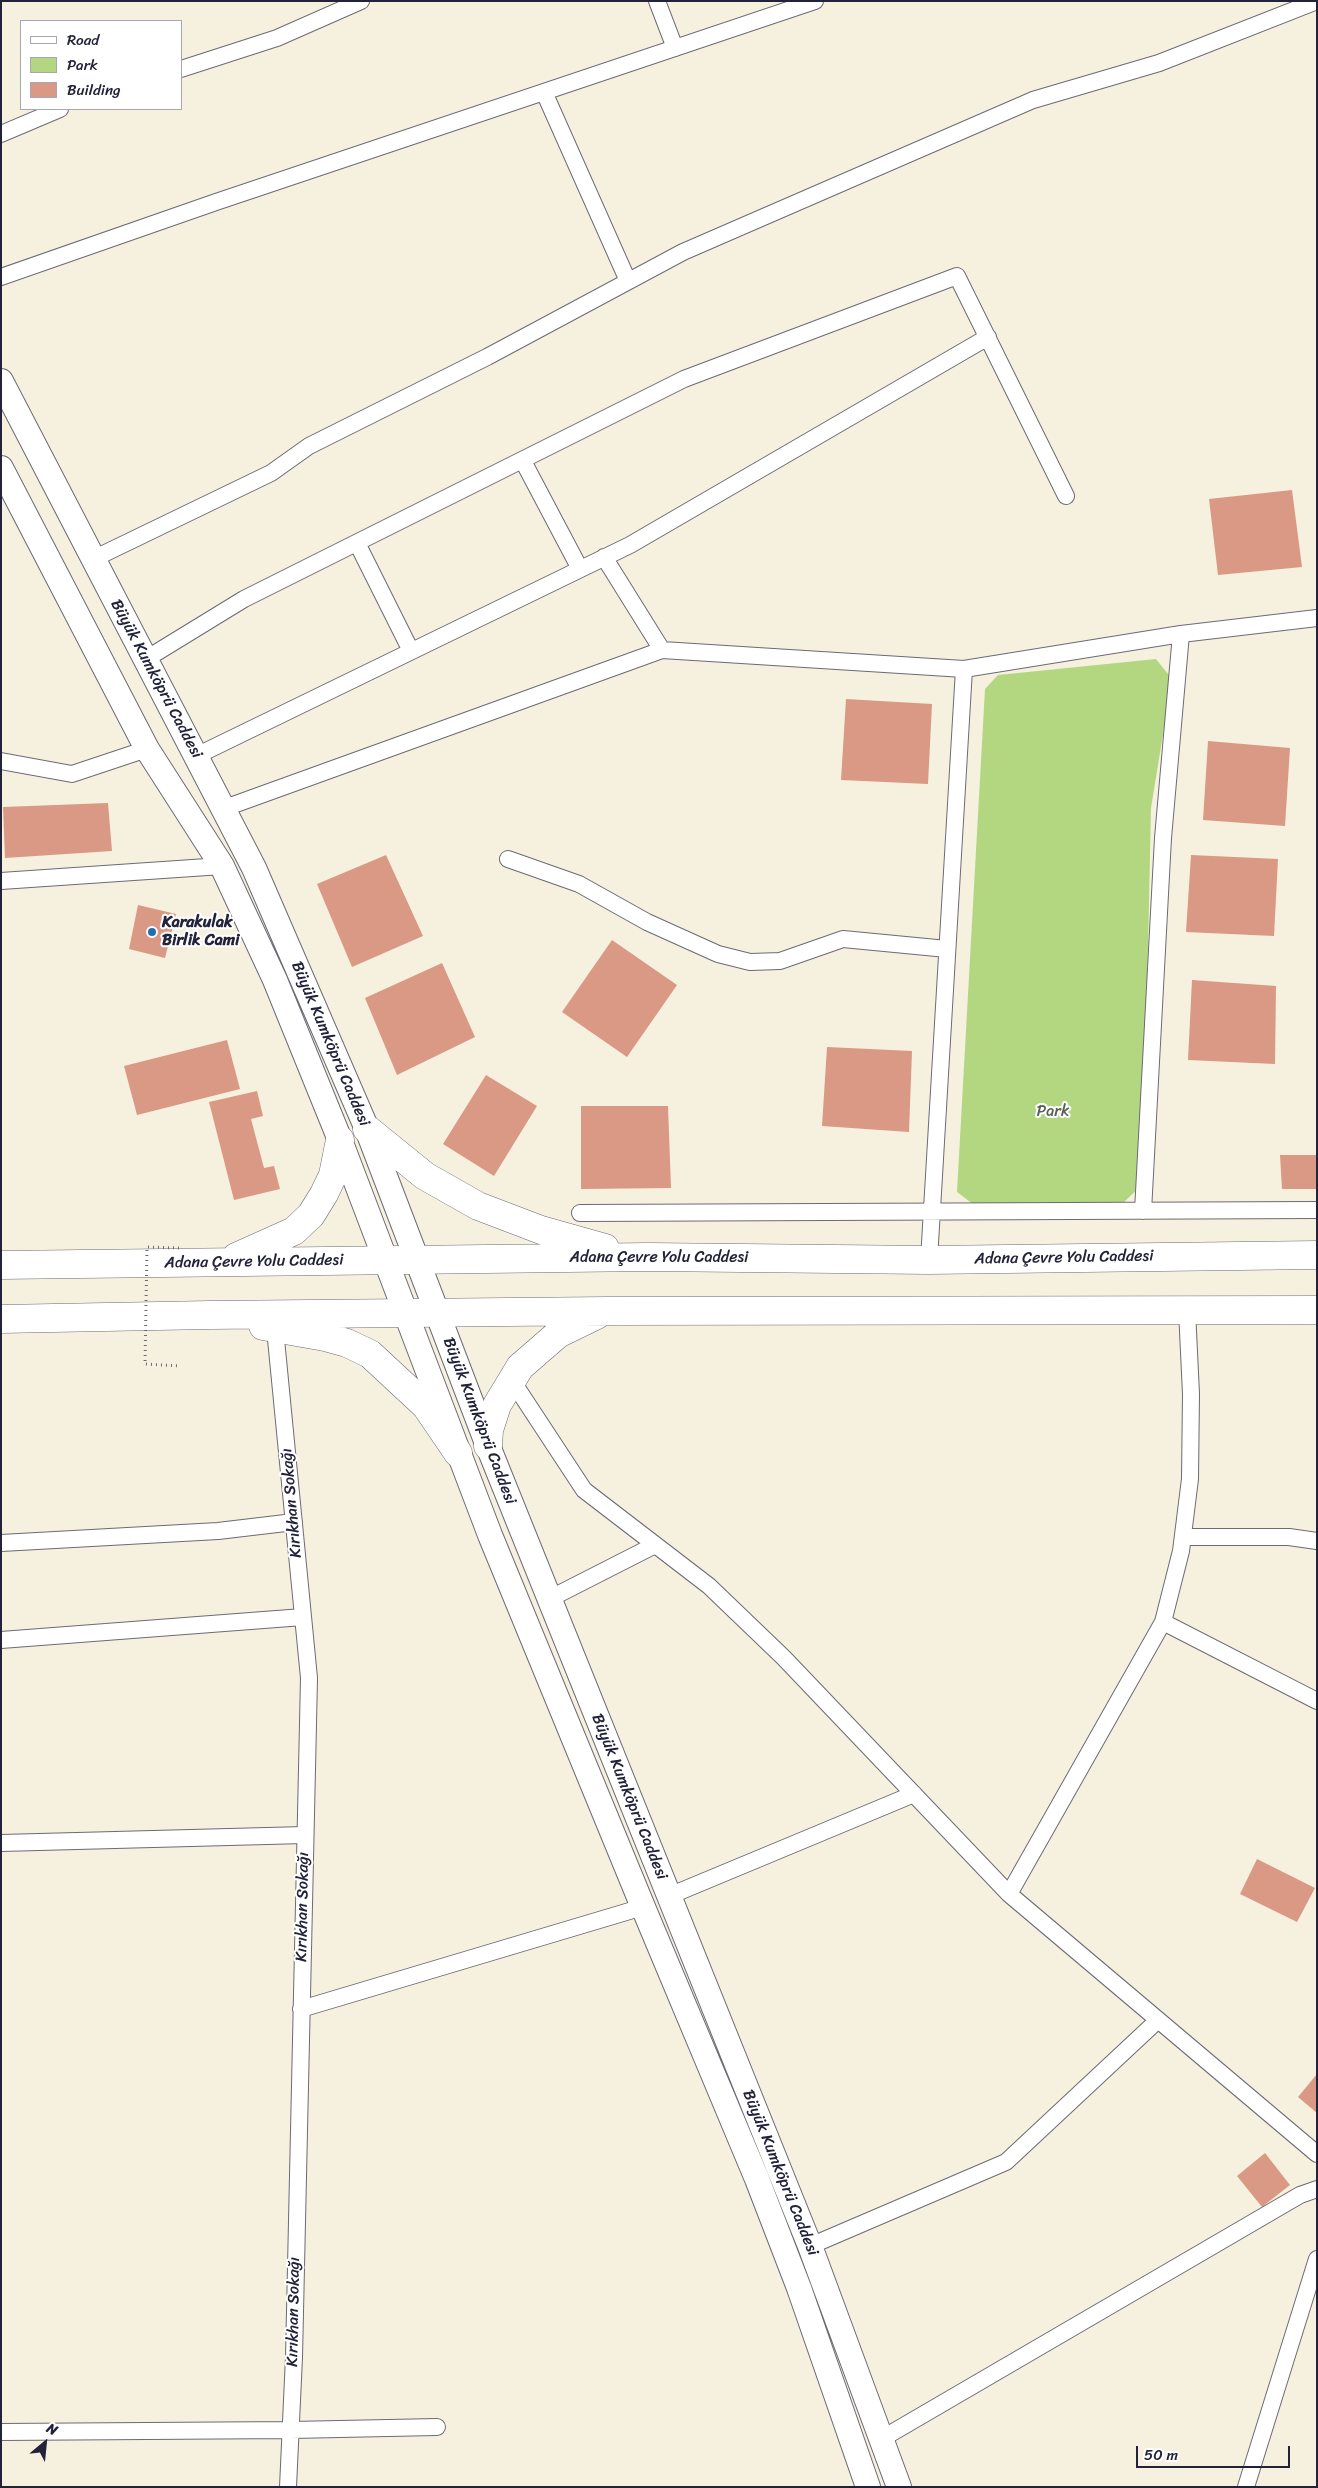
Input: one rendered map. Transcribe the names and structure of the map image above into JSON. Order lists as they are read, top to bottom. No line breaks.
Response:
{"streets":{"highway":["Adana Çevre Yolu Caddesi"],"main road":["Büyük Kumköprü Caddesi"],"street":["Kırıkhan Sokağı"]},"crossings":[["Büyük Kumköprü Caddesi","Adana Çevre Yolu Caddesi"]],"parks":["Park"],"places":["Karakulak Birlik Cami"],"legend":["Road","Park","Building"],"scale_bar":"50 m","north":"top right"}
